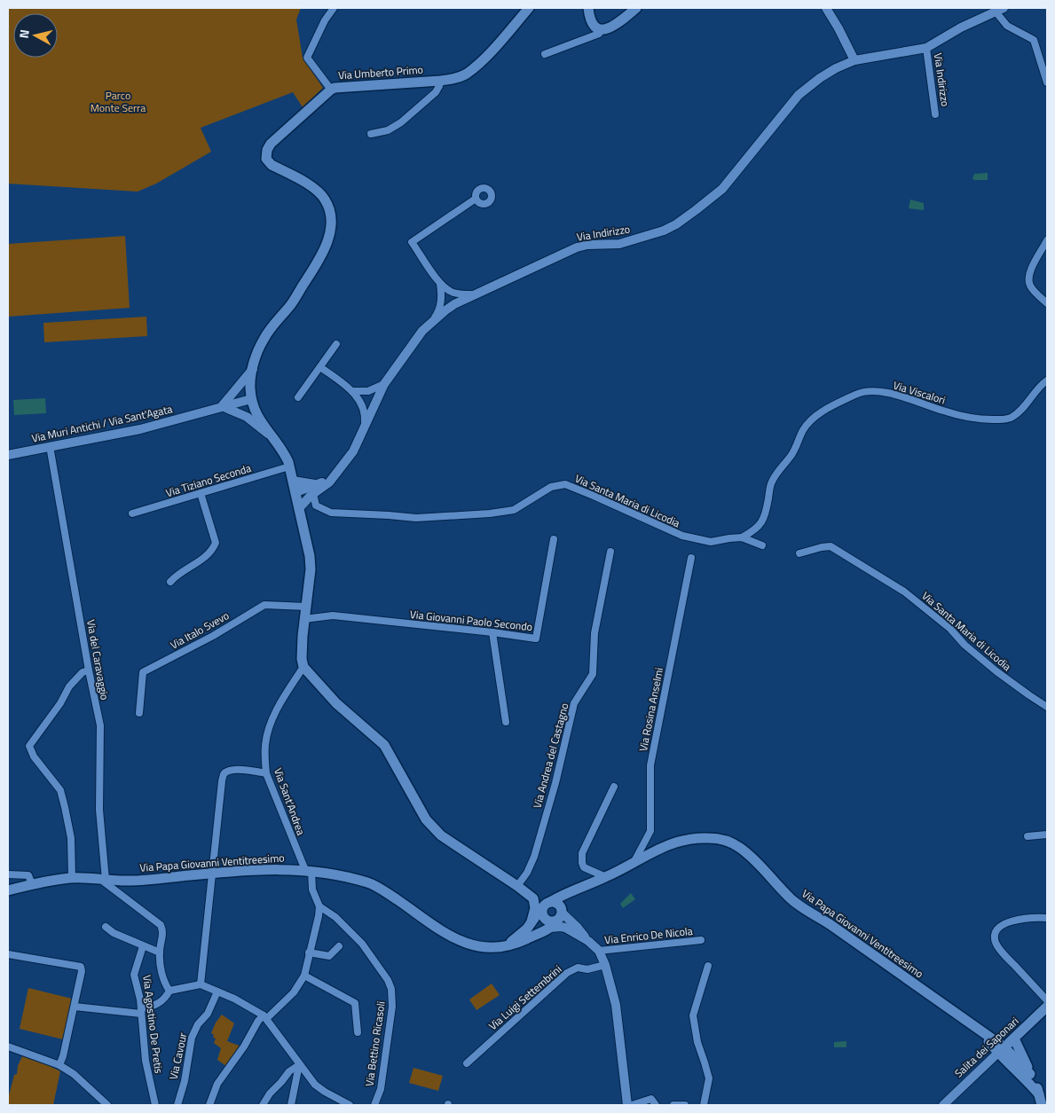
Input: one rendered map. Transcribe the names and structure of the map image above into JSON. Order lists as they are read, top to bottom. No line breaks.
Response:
{"streets":{"main road":["Via Umberto Primo","Via Papa Giovanni Ventitreesimo","Salita dei Saponari"],"street":["Via Indirizzo","Via Viscalori","Via Muri Antichi / Via Sant'Agata","Via Tiziano Seconda","Via Santa Maria di Licodia","Via Giovanni Paolo Secondo","Via Italo Svevo","Via del Caravaggio","Via Rosina Anselmi","Via Andrea del Castagno","Via Sant'Andrea","Via Enrico De Nicola","Via Luigi Settembrini","Via Agostino De Pretis","Via Bettino Ricasoli","Via Cavour"]},"crossings":[["Via Umberto Primo","Via Muri Antichi / Via Sant'Agata"],["Via Viscalori","Via Santa Maria di Licodia"],["Via Muri Antichi / Via Sant'Agata","Via del Caravaggio"],["Via del Caravaggio","Via Papa Giovanni Ventitreesimo"],["Via Rosina Anselmi","Via Papa Giovanni Ventitreesimo"],["Via Sant'Andrea","Via Papa Giovanni Ventitreesimo"],["Via Sant'Andrea","Via Bettino Ricasoli"],["Via Papa Giovanni Ventitreesimo","Salita dei Saponari"]],"parks":["Parco Monte Serra"],"north":"left"}
